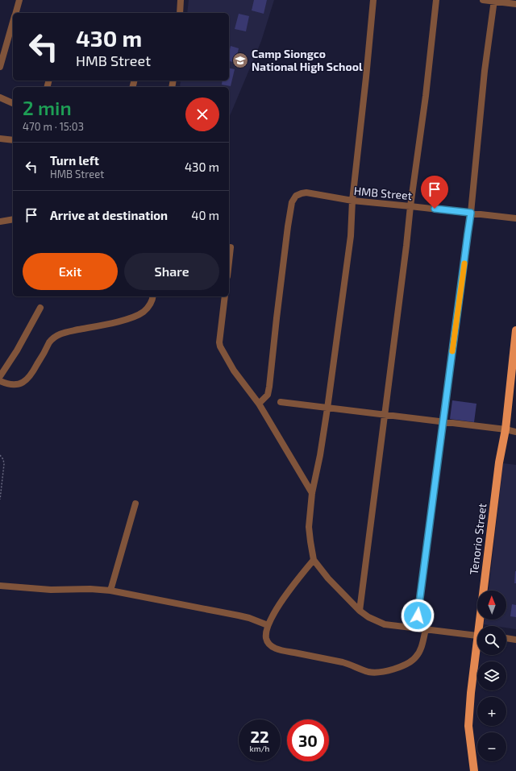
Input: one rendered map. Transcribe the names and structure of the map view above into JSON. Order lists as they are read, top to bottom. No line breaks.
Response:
{"streets":{"main road":["Tenorio Street"],"street":["HMB Street"]},"places":{"school or university":["Camp Siongco National High School"]},"north":"top","page":{"turn":["430 m","HMB Street"],"heading":["2 min","470 m · 15:03"],"list":[{"name":"Turn left","note":"HMB Street","value":"430 m"},{"name":"Arrive at destination","value":"40 m"}],"buttons":["Exit","Share"],"map_buttons":["+","−"],"speed":"22 km/h","limit":"30"}}
